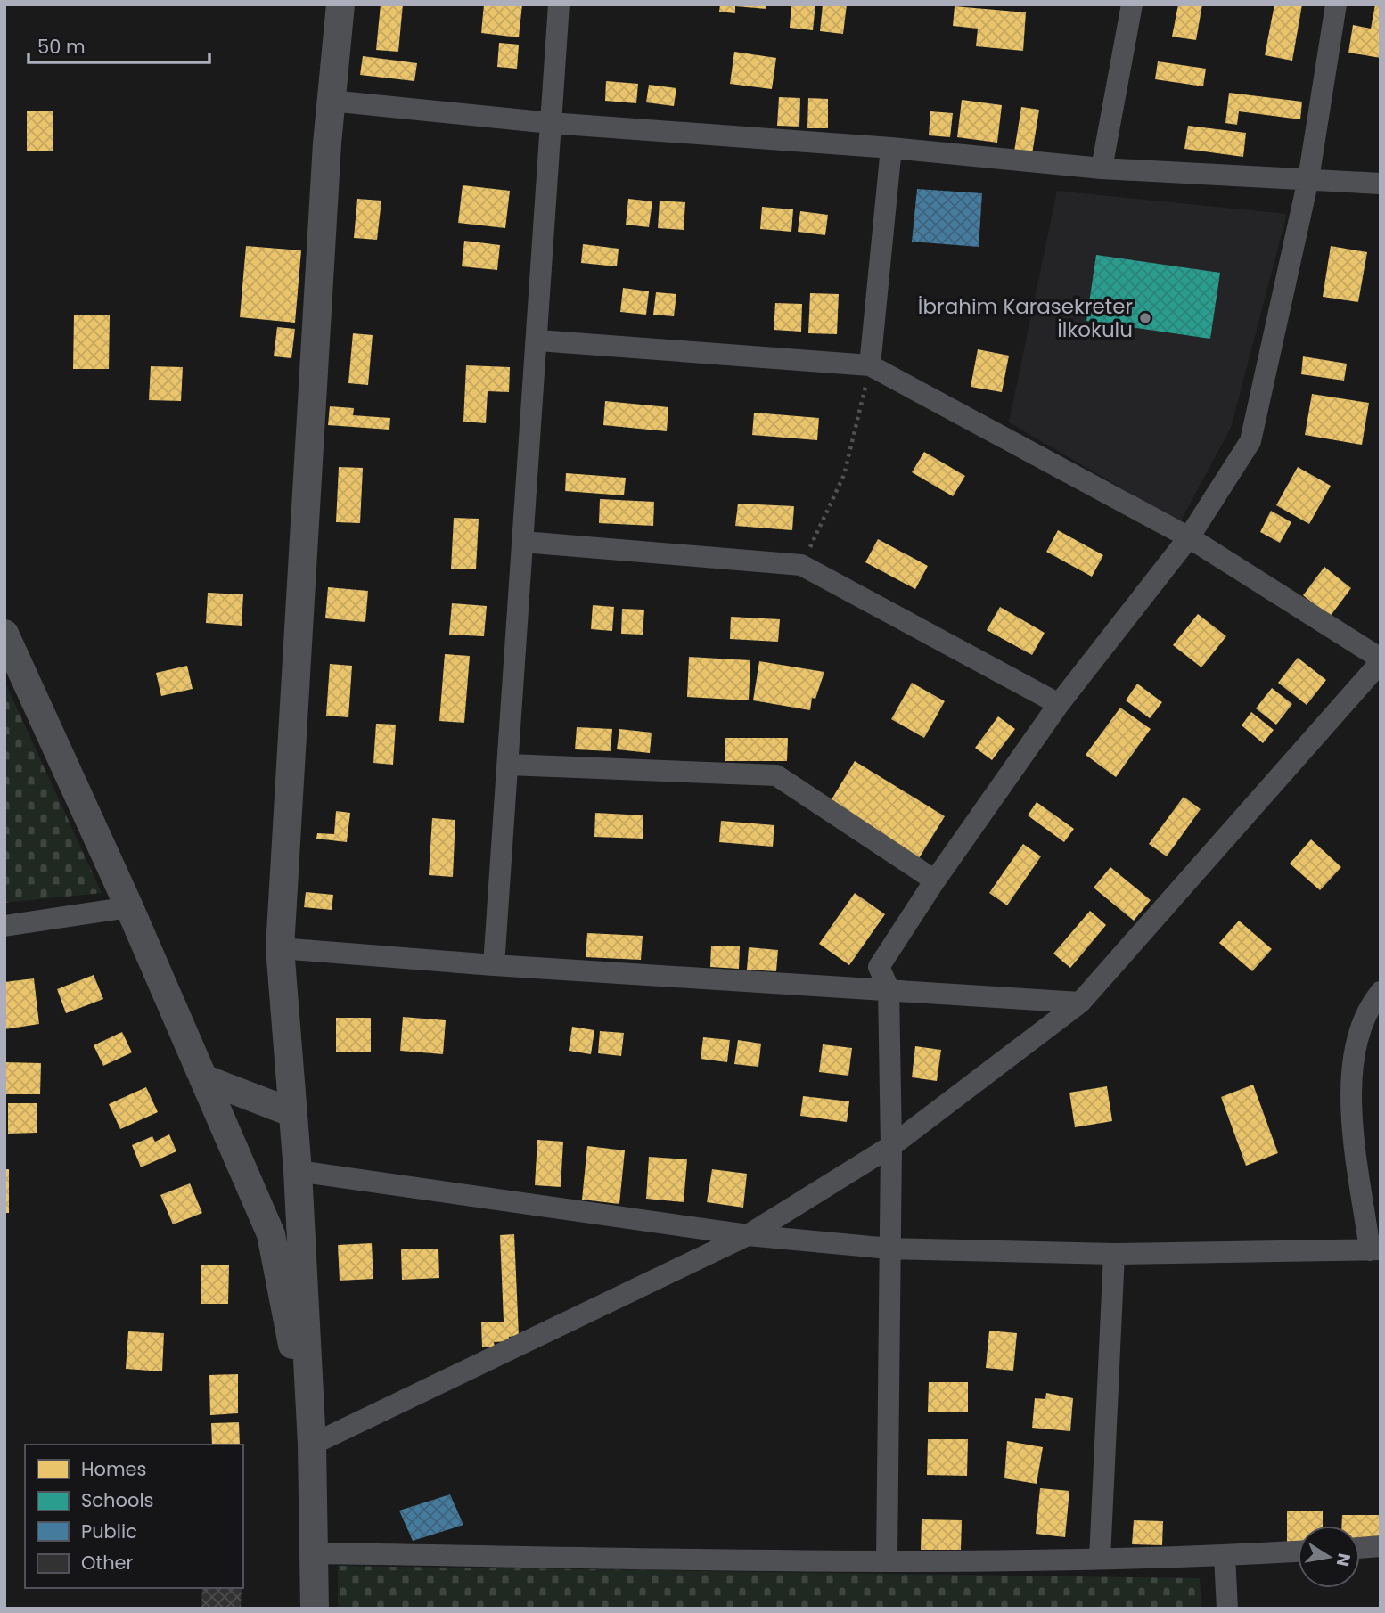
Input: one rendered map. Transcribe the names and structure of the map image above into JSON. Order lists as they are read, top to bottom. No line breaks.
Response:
{"places":["İbrahim Karasekreter İlkokulu"],"legend":["Homes","Schools","Public","Other"],"scale_bar":"50 m","north":"right"}
